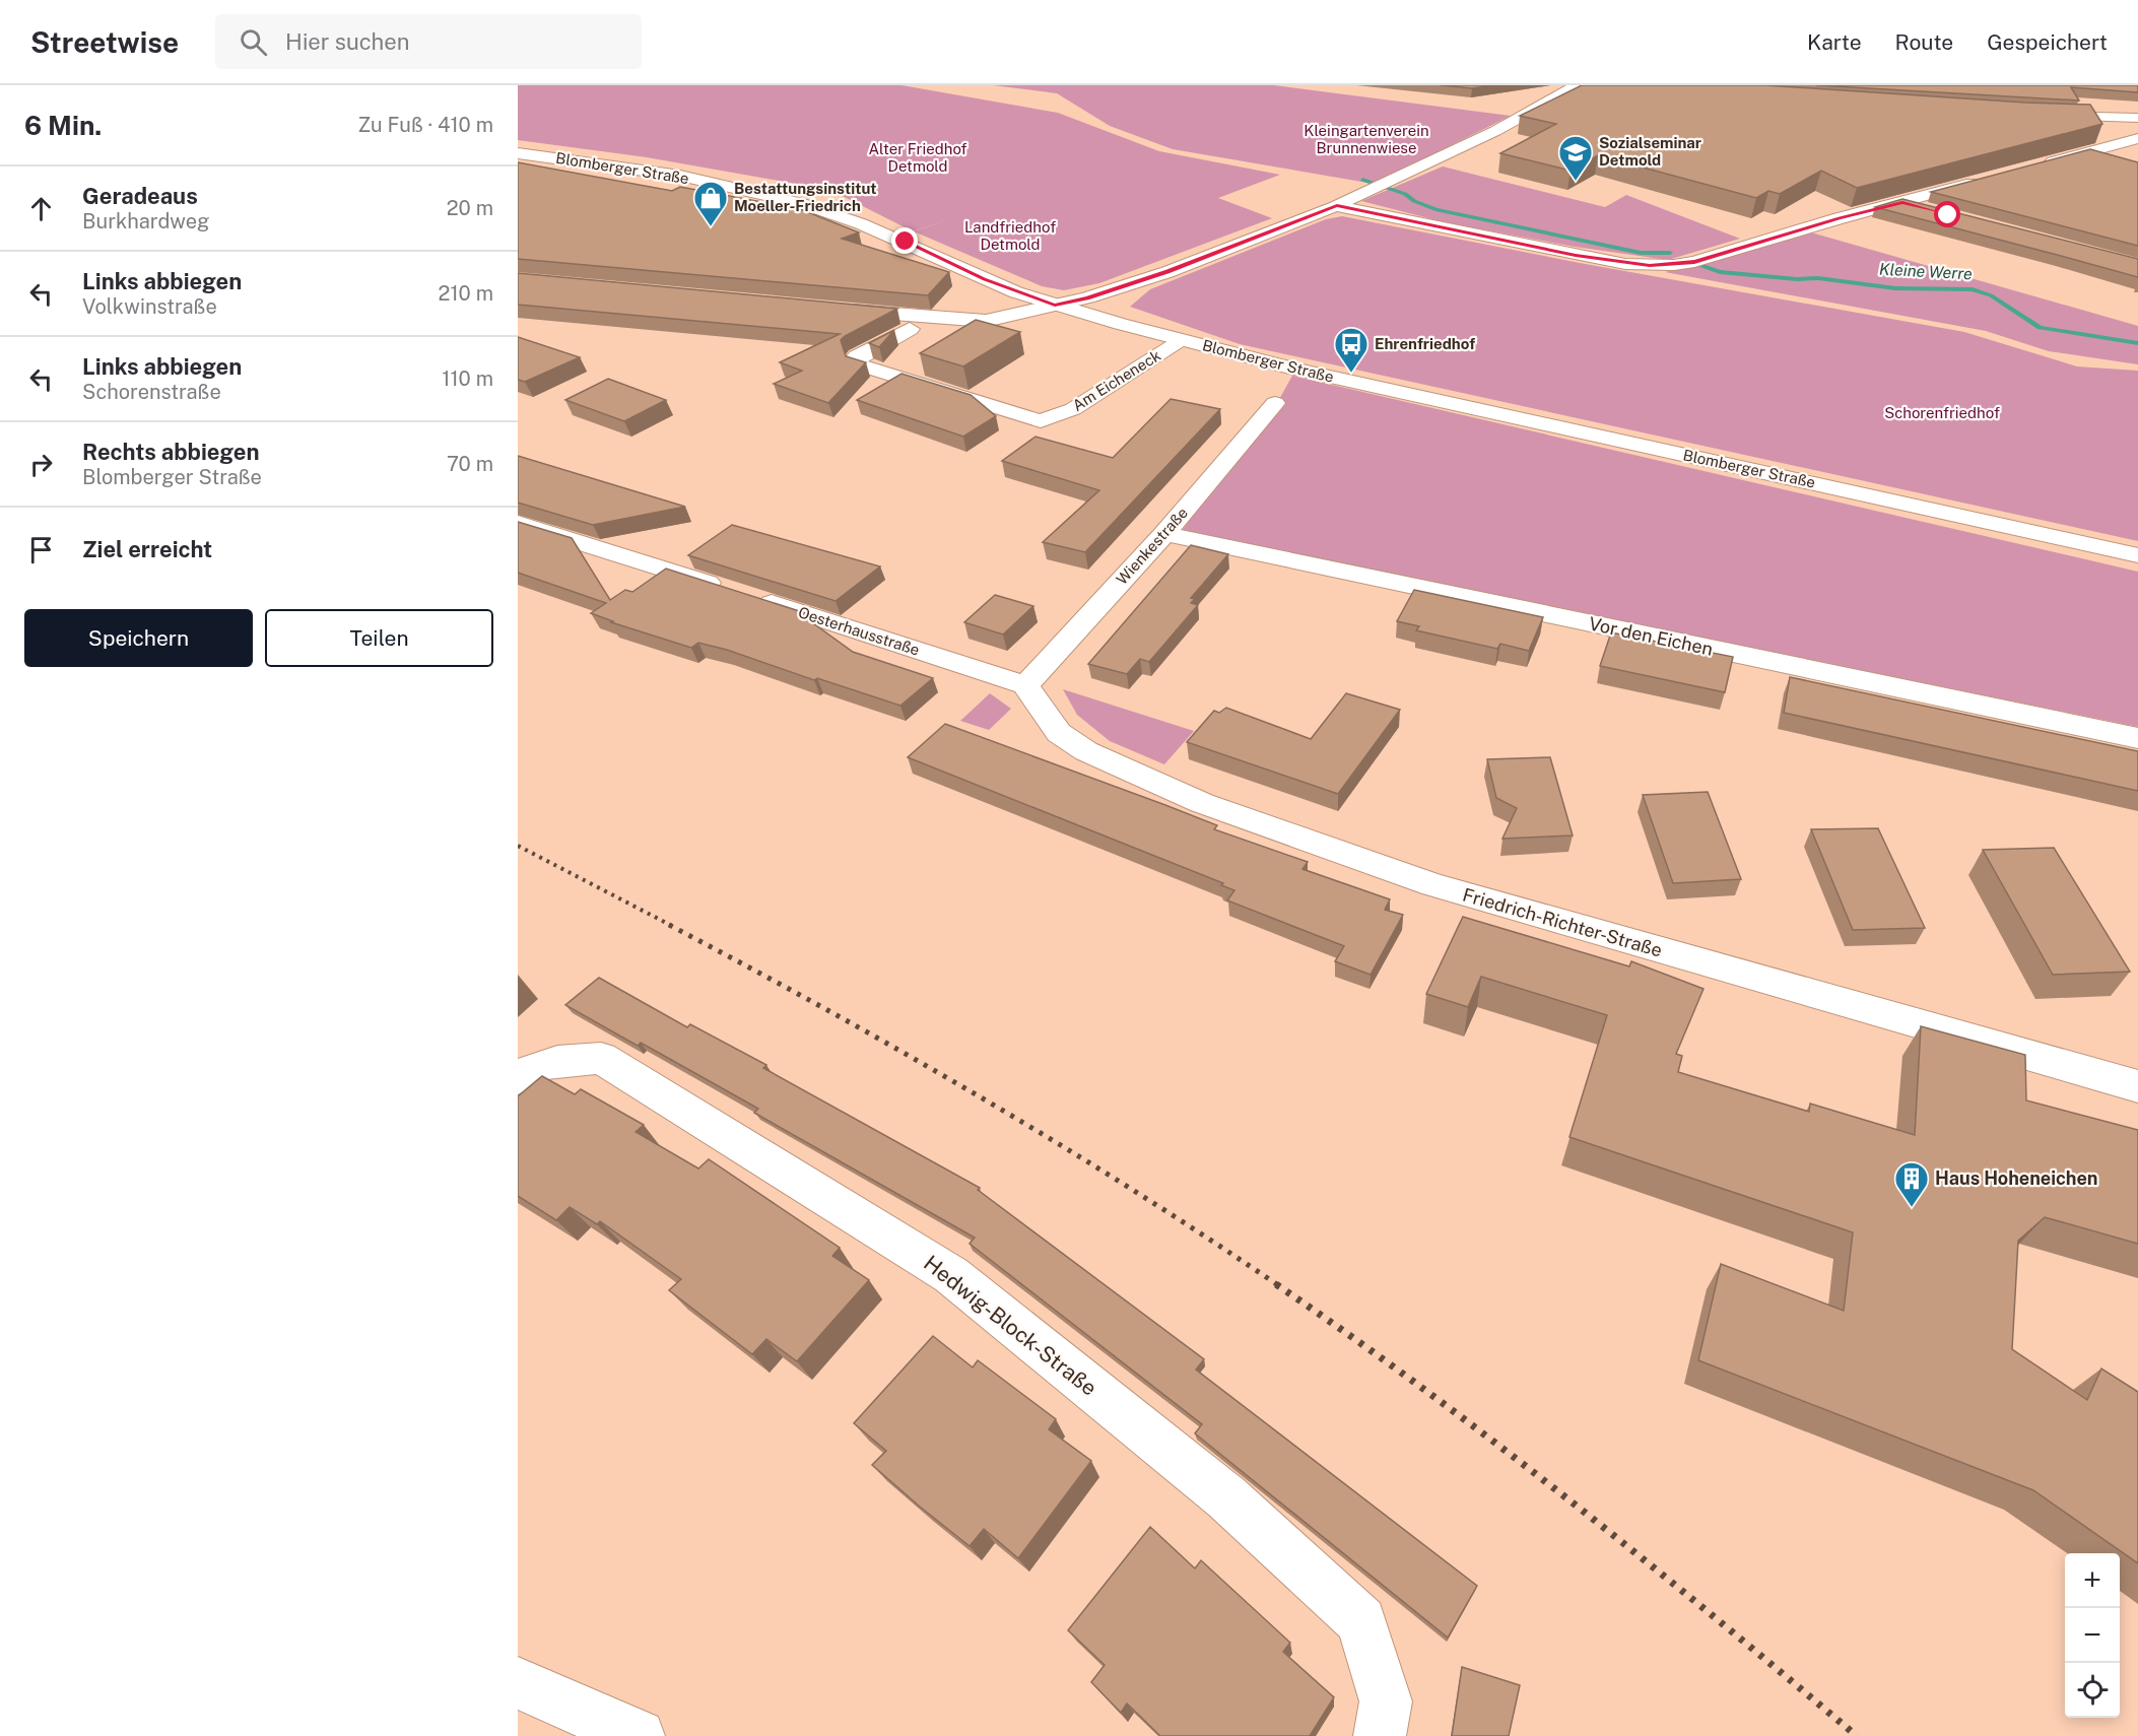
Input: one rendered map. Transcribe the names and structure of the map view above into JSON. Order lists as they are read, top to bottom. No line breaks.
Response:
{"streets":{"street":["Blomberger Straße","Am Eicheneck","Wienkestraße","Oesterhausstraße","Vor den Eichen","Friedrich-Richter-Straße","Hedwig-Block-Straße"]},"crossings":[["Blomberger Straße","Am Eicheneck"],["Wienkestraße","Oesterhausstraße"],["Wienkestraße","Vor den Eichen"],["Wienkestraße","Friedrich-Richter-Straße"],["Oesterhausstraße","Friedrich-Richter-Straße"]],"water":["Kleine Werre"],"parks":["Kleingartenverein Brunnenwiese","Alter Friedhof Detmold","Landfriedhof Detmold","Schorenfriedhof"],"places":{"school or university":["Sozialseminar Detmold"],"shop":["Bestattungsinstitut Moeller-Friedrich"],"bus stop":["Ehrenfriedhof"],"building":["Haus Hoheneichen"]},"page":{"header":"Streetwise","search":"Hier suchen","nav":["Karte","Route","Gespeichert"],"heading":["6 Min.","Zu Fuß · 410 m"],"list":[["Geradeaus","Burkhardweg","20 m"],["Links abbiegen","Volkwinstraße","210 m"],["Links abbiegen","Schorenstraße","110 m"],["Rechts abbiegen","Blomberger Straße","70 m"],"Ziel erreicht"],"buttons":["Speichern","Teilen"],"map_buttons":["+","−"]}}
